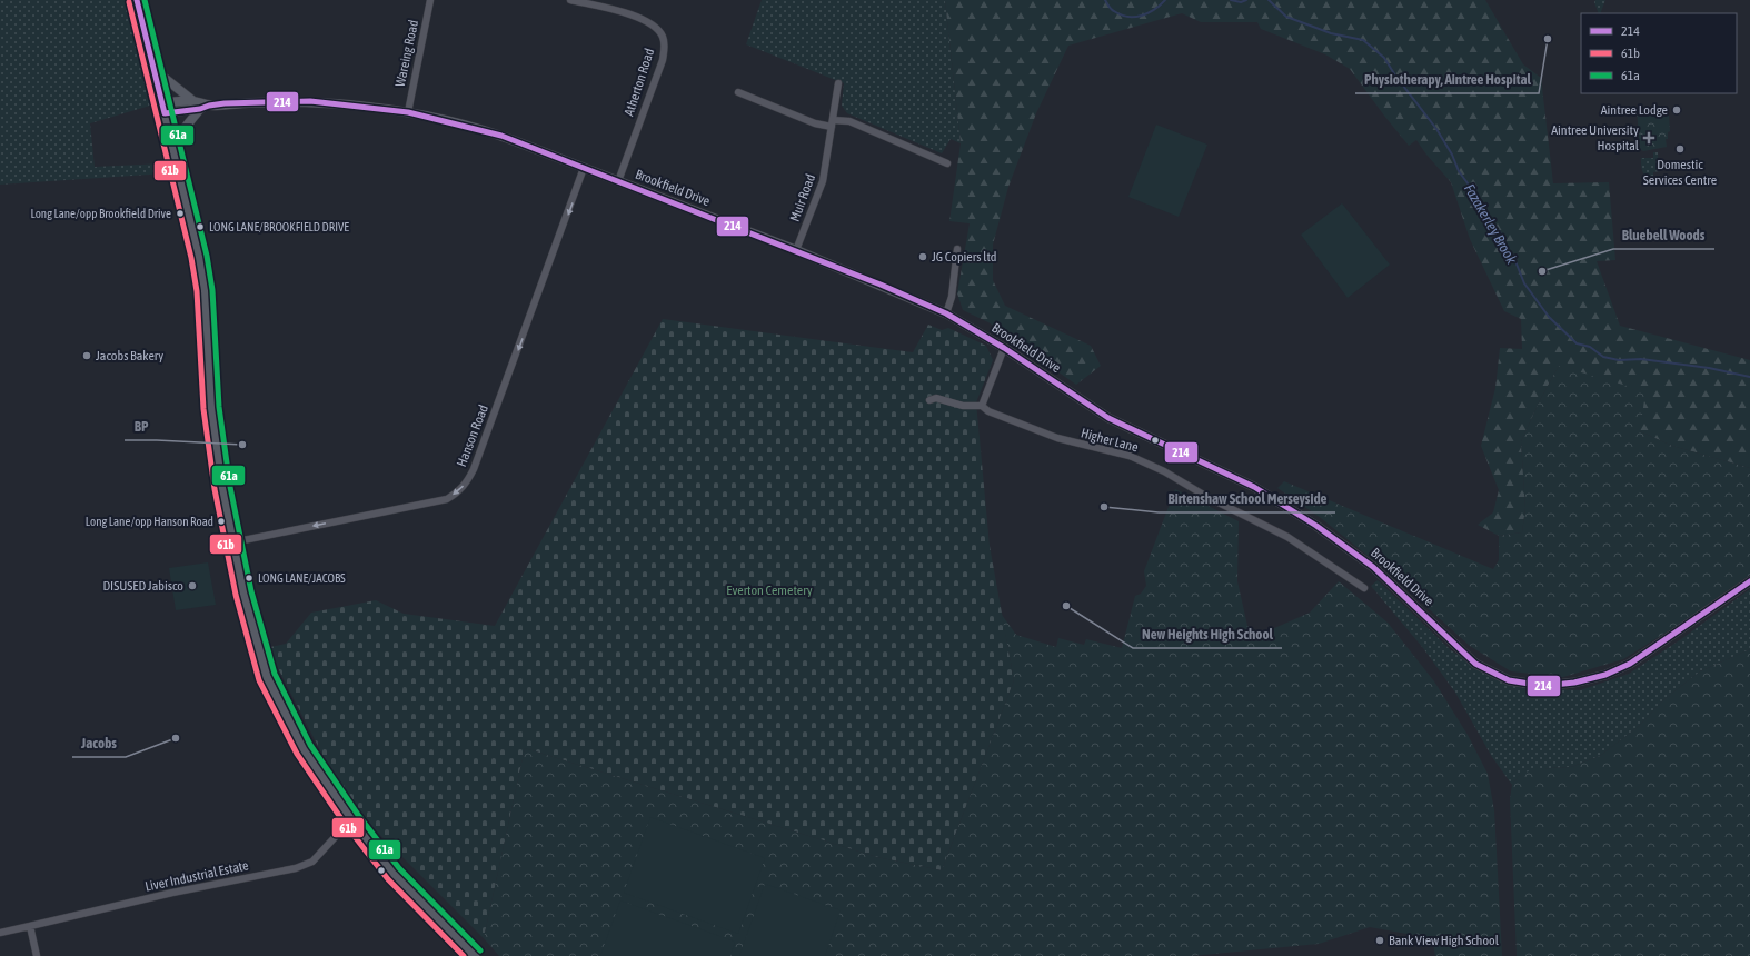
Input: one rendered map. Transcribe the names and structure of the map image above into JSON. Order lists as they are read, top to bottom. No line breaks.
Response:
{"streets":{"street":["Wareing Road","Atherton Road","Brookfield Drive","Muir Road","Hanson Road","Higher Lane","Liver Industrial Estate"]},"crossings":[["Wareing Road","Brookfield Drive"],["Atherton Road","Brookfield Drive"],["Brookfield Drive","Muir Road"],["Brookfield Drive","Hanson Road"]],"one_way":["Hanson Road"],"water":["Fazakerley Brook"],"parks":["Everton Cemetery"],"places":{"other":["Physiotherapy, Aintree Hospital","Aintree Lodge","Domestic Services Centre","Long Lane/opp Brookfield Drive","LONG LANE/BROOKFIELD DRIVE","JG Copiers ltd","Bluebell Woods","Jacobs Bakery","BP","Birtenshaw School Merseyside","Long Lane/opp Hanson Road","LONG LANE/JACOBS","DISUSED Jabisco","New Heights High School","Jacobs","Bank View High School"],"health":["Aintree University Hospital"]},"lines":["transit line 214","transit line 61a","transit line 61b"],"legend":["214","61b","61a"]}
